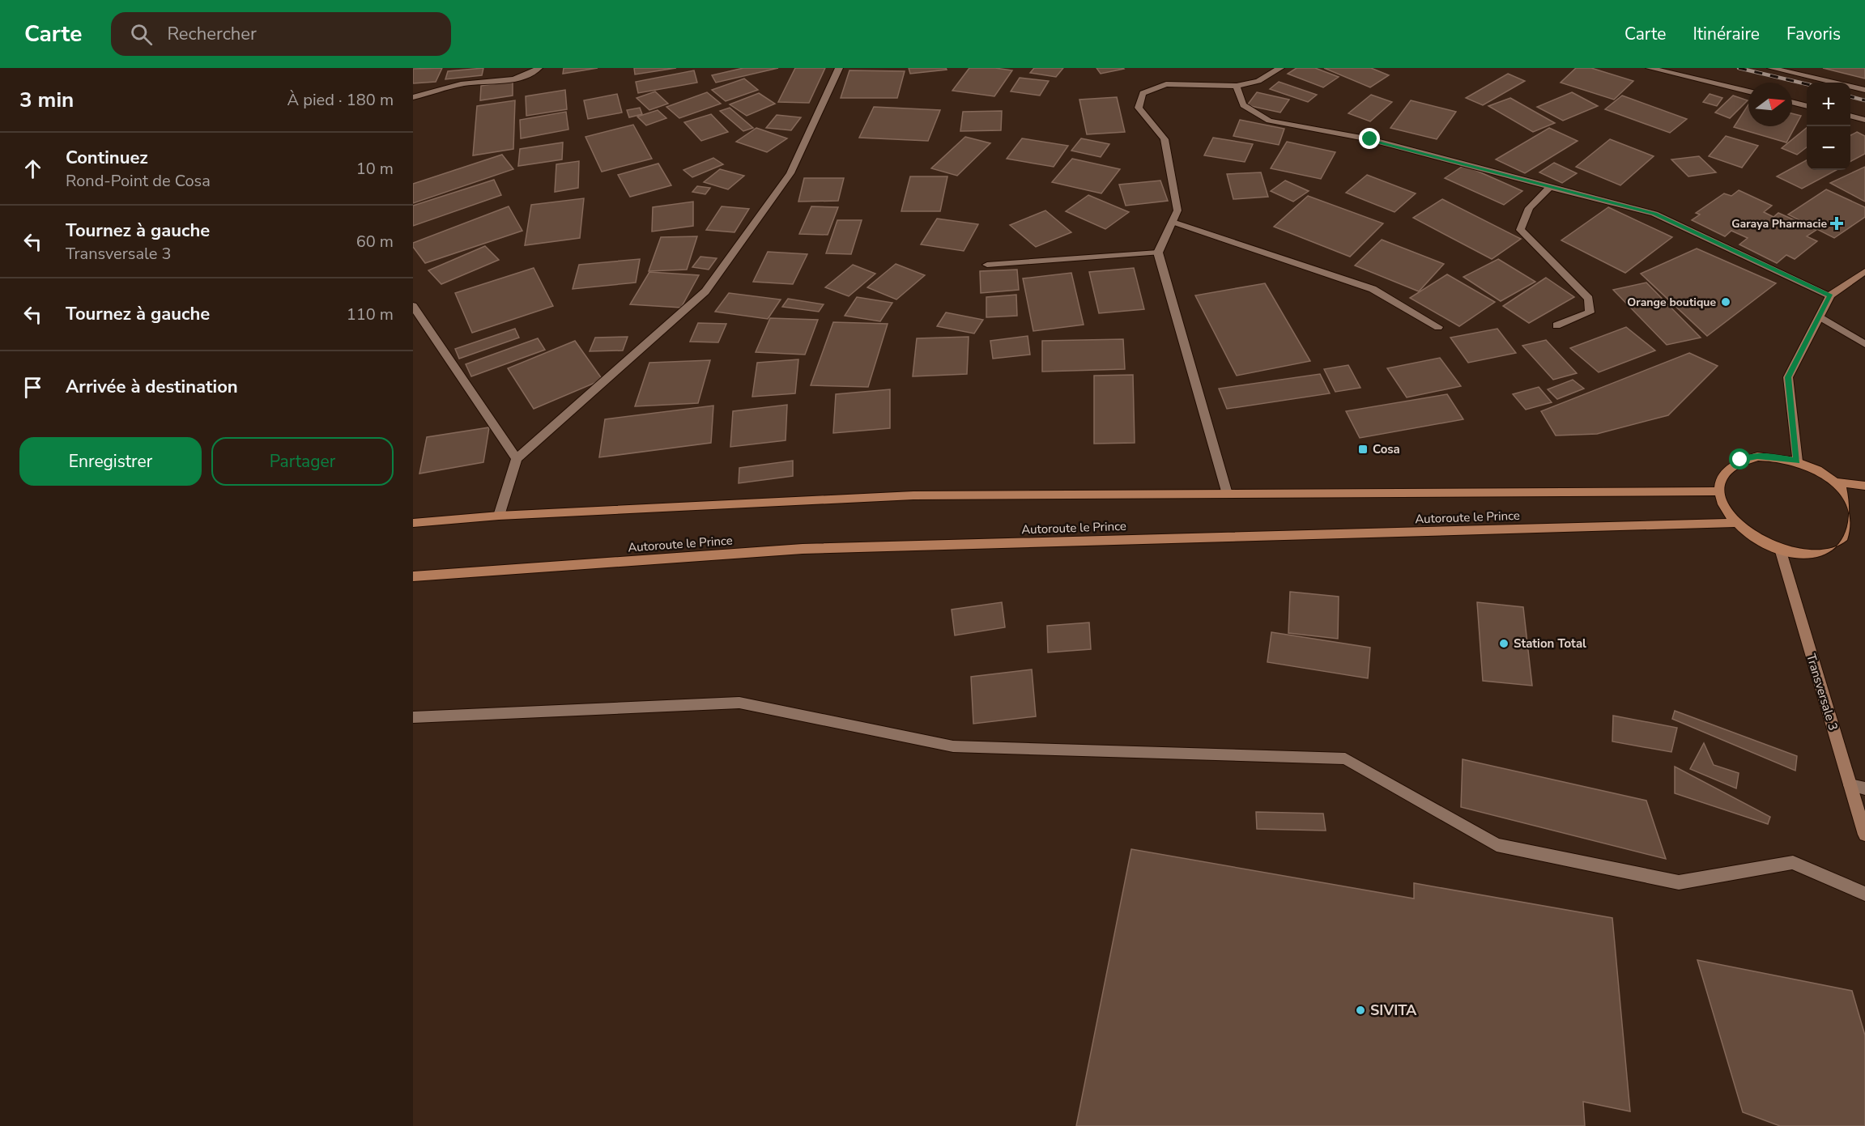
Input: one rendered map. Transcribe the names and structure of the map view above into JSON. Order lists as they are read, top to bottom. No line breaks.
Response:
{"streets":{"main road":["Autoroute le Prince","Transversale 3"]},"crossings":[["Autoroute le Prince","Transversale 3"]],"places":{"health":["Garaya Pharmacie"],"other":["Orange boutique","Station Total","SIVITA"],"transit":["Cosa"]},"north":"right","page":{"header":"Carte","search":"Rechercher","nav":["Carte","Itinéraire","Favoris"],"heading":["3 min","À pied · 180 m"],"map_buttons":["+","−"],"list":[["Continuez","Rond-Point de Cosa","10 m"],["Tournez à gauche","Transversale 3","60 m"],["Tournez à gauche","110 m"],"Arrivée à destination"],"buttons":["Enregistrer","Partager"]}}
